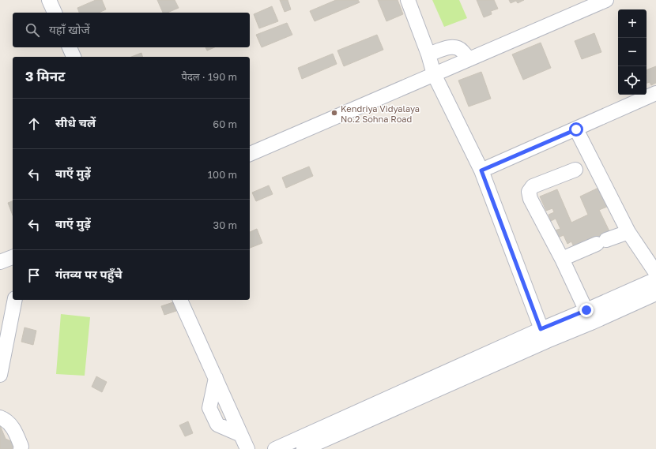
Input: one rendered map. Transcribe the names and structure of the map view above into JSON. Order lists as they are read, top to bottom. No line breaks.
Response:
{"places":["Kendriya Vidyalaya No.2 Sohna Road"],"page":{"map_buttons":["+","−"],"search":"यहाँ खोजें","heading":["3 मिनट","पैदल · 190 m"],"list":[["सीधे चलें","60 m"],["बाएँ मुड़ें","100 m"],["बाएँ मुड़ें","30 m"],"गंतव्य पर पहुँचे"]}}
